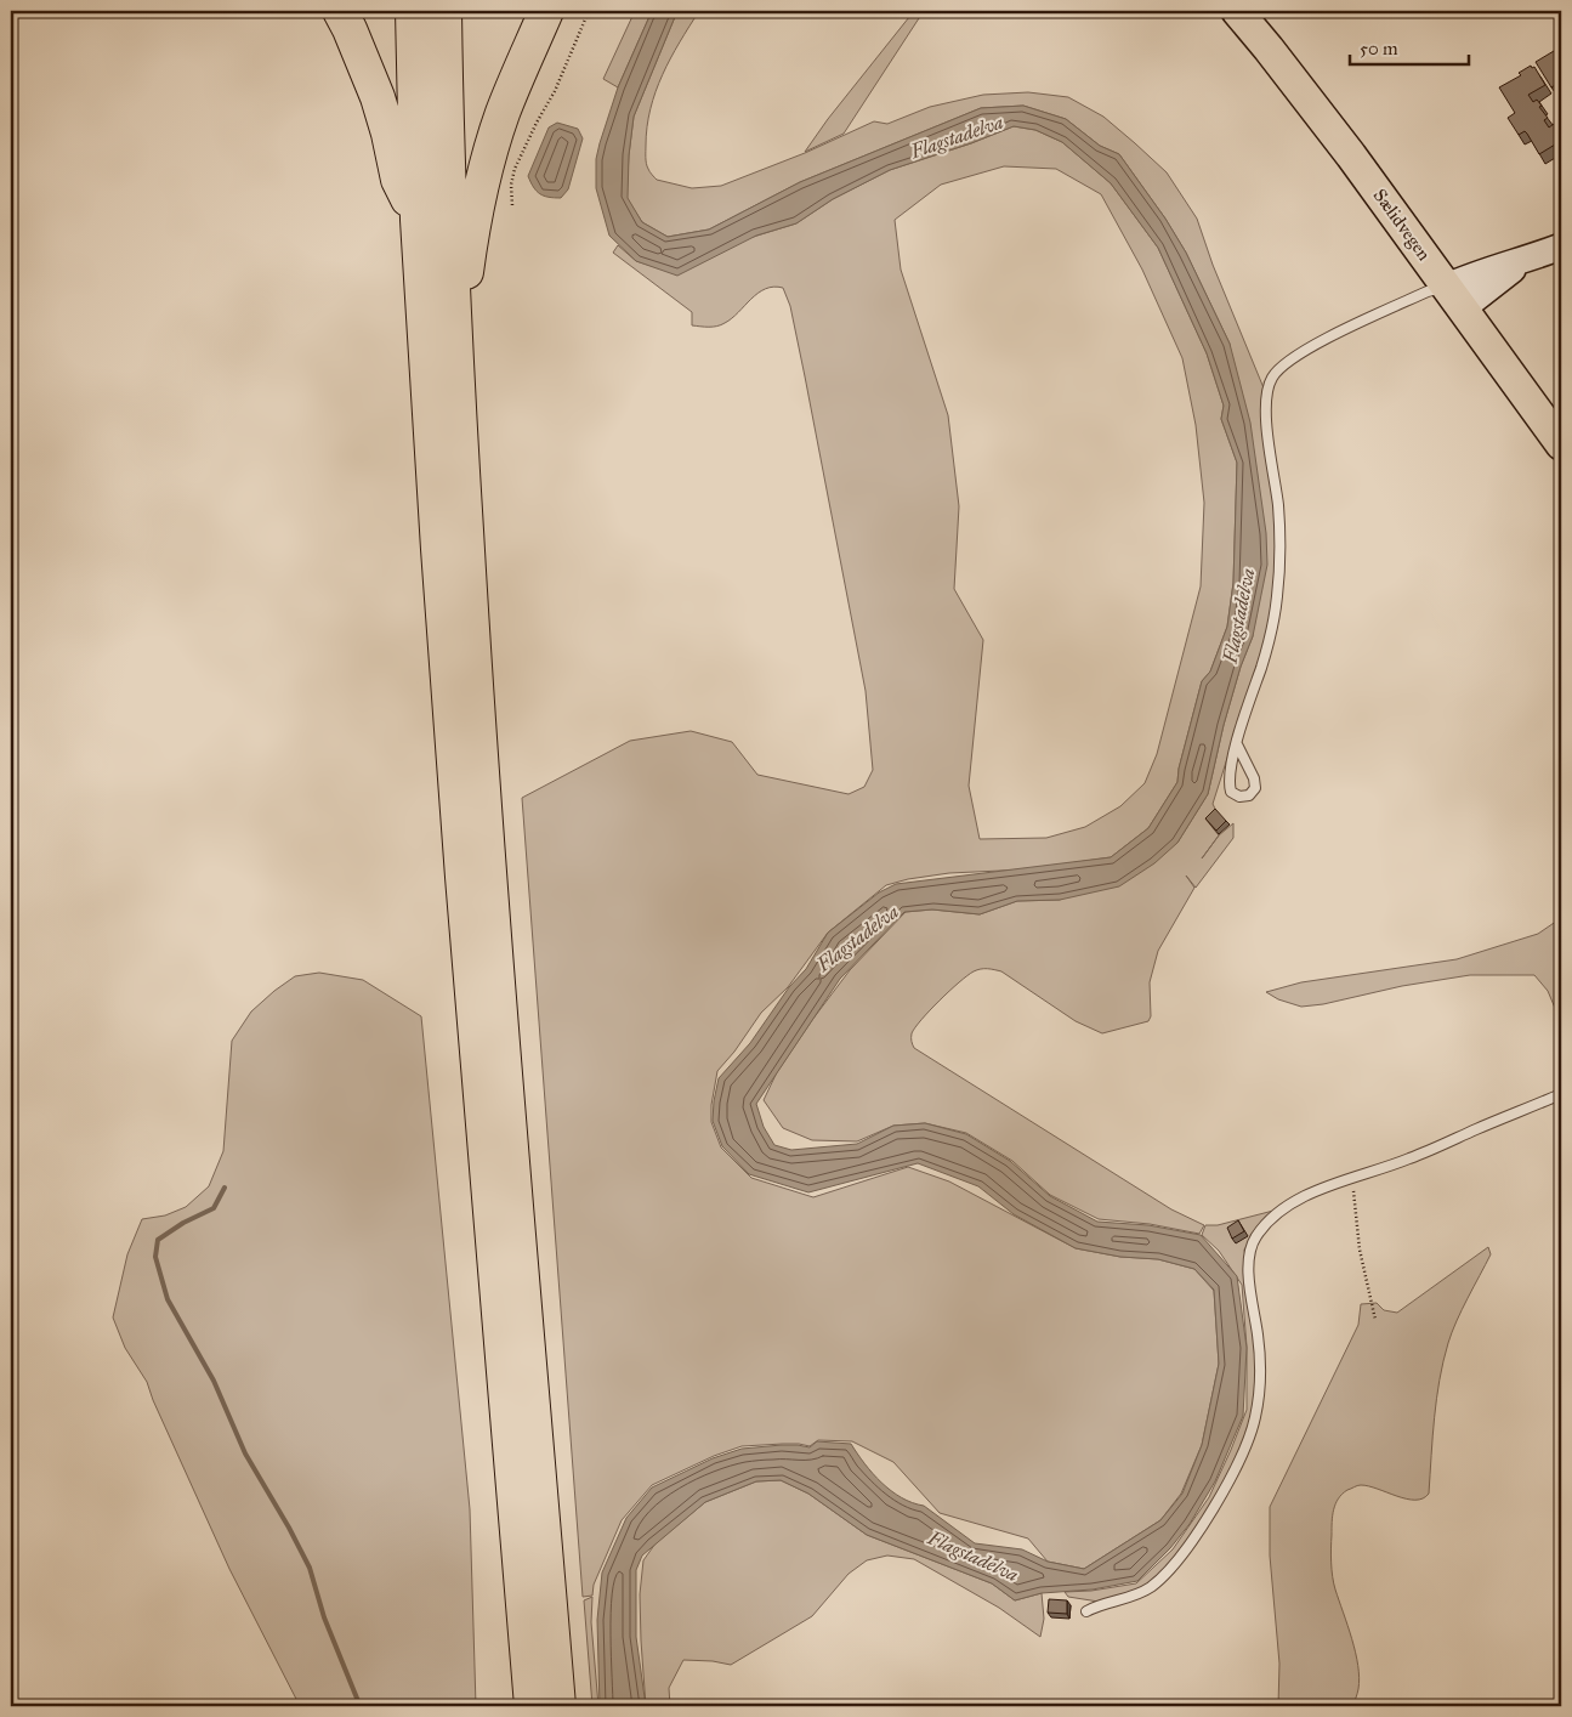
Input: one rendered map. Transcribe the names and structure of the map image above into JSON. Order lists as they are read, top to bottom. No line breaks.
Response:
{"streets":{"main road":["Sælidvegen"]},"water":["Flagstadelva"],"scale_bar":"50 m"}
